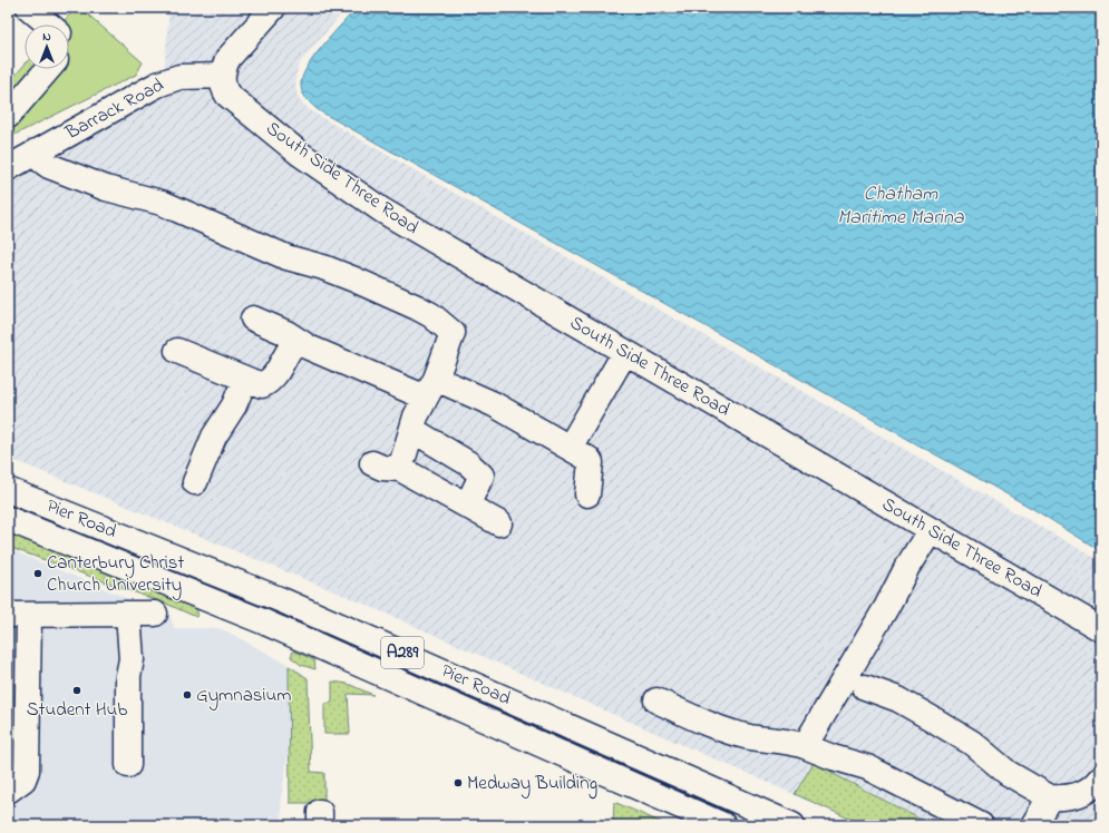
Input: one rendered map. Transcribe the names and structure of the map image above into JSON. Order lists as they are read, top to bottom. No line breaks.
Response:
{"streets":{"main road":["Barrack Road","South Side Three Road","Pier Road","A289"]},"crossings":[["Barrack Road","South Side Three Road"]],"water":["Chatham Maritime Marina"],"places":["Canterbury Christ Church University","Student Hub","Gymnasium","Medway Building"],"north":"top"}
